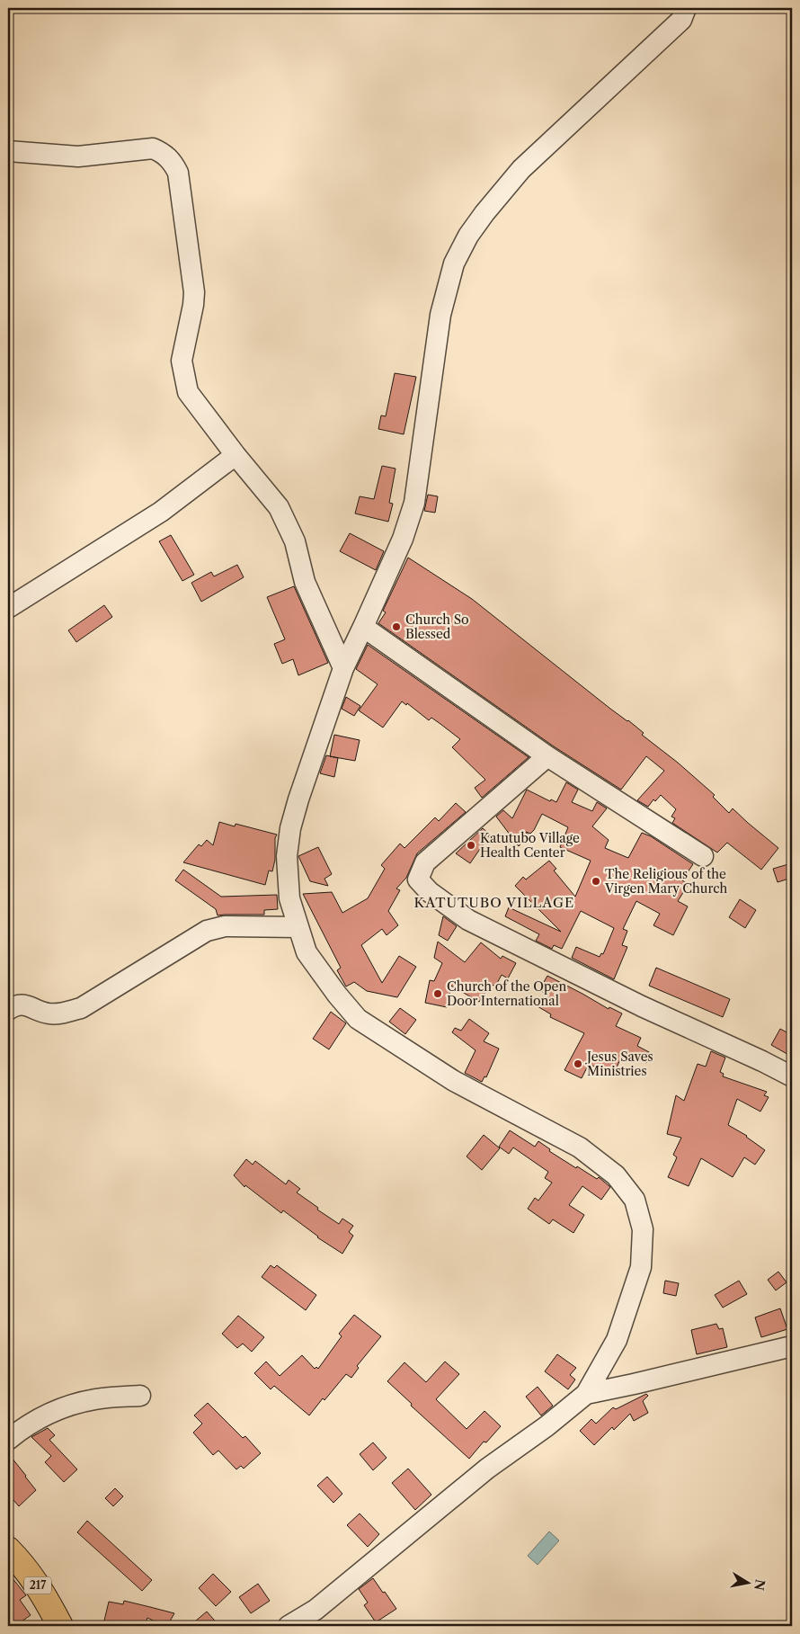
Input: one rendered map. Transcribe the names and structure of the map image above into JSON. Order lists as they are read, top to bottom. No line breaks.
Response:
{"streets":{"main road":["217"]},"districts":["KATUTUBO VILLAGE"],"places":["Church So Blessed","Katutubo Village Health Center","The Religious of the Virgen Mary Church","Church of the Open Door International","Jesus Saves Ministries"],"north":"right"}
